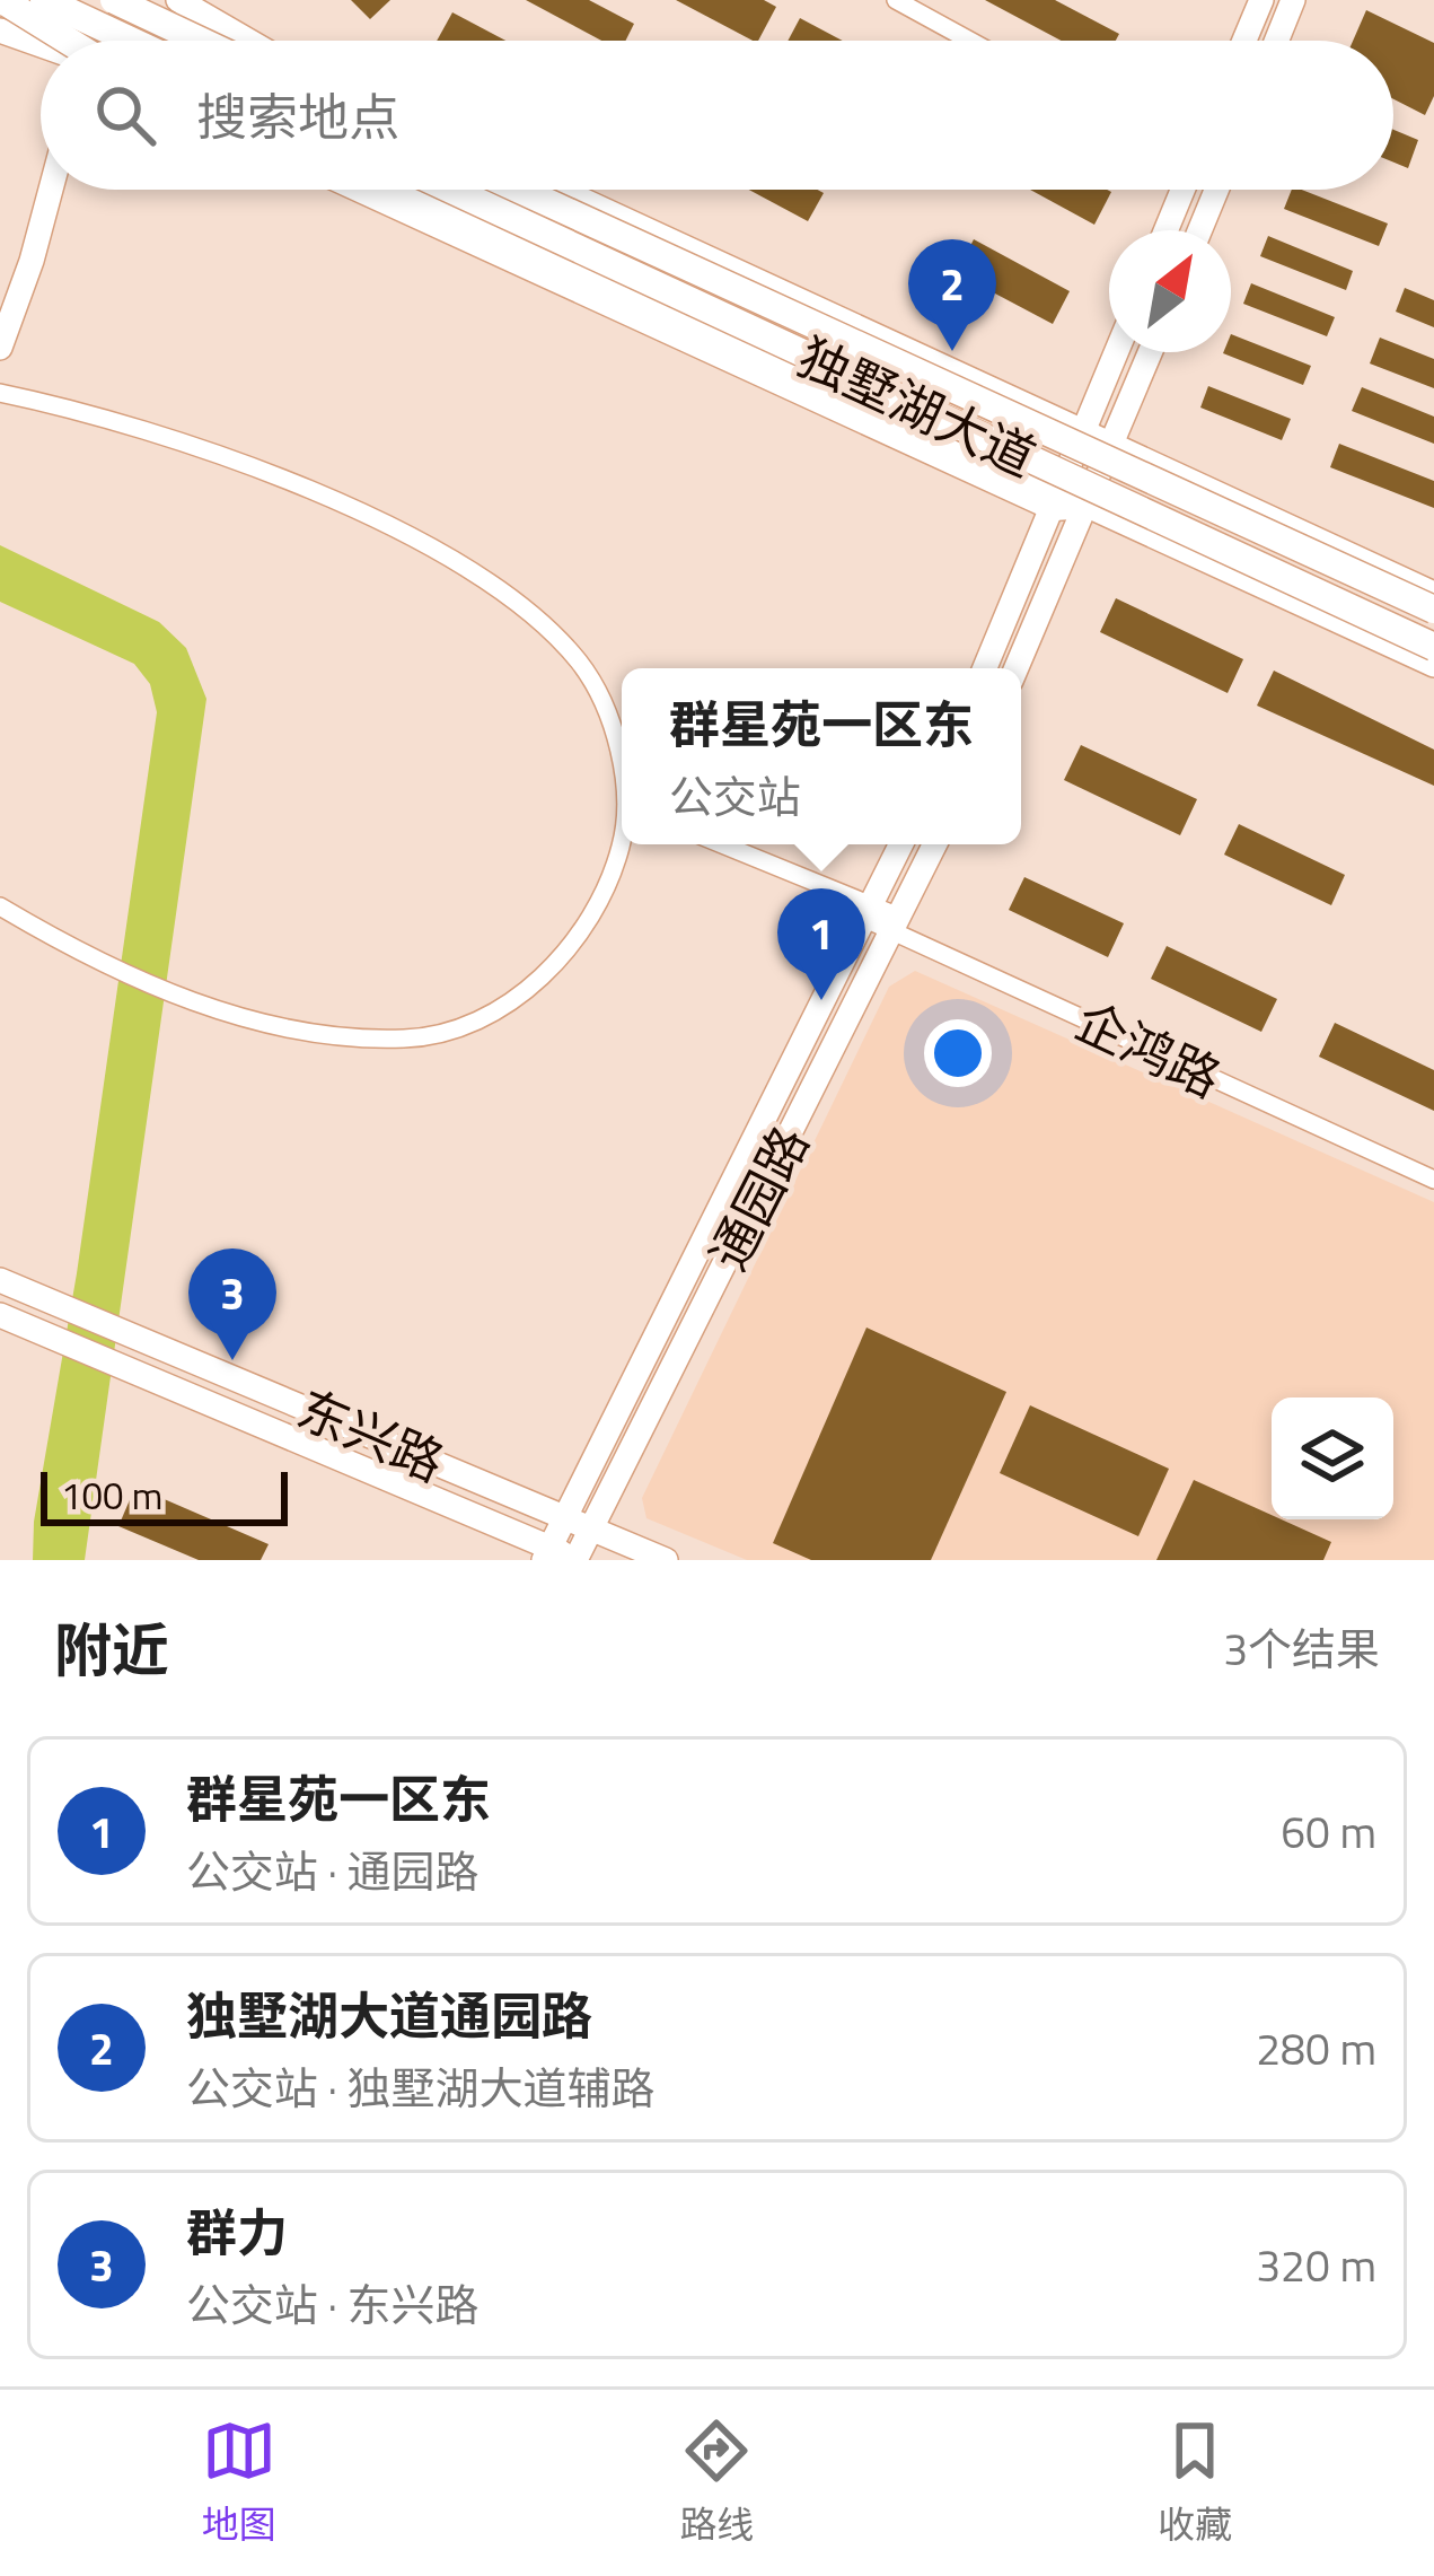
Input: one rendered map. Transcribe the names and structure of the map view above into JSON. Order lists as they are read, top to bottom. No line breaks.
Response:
{"streets":{"highway":["独墅湖大道"],"main road":["通园路","东兴路"],"street":["企鸿路"]},"crossings":[["企鸿路","通园路"],["通园路","东兴路"]],"scale_bar":"100 m","north":"top right","page":{"search":"搜索地点","pins":["2","1","3"],"popup":["群星苑一区东","公交站"],"scale":"100 m","heading":["附近","3个结果"],"list":[{"mark":"1","name":"群星苑一区东","note":"公交站 · 通园路","value":"60 m"},{"mark":"2","name":"独墅湖大道通园路","note":"公交站 · 独墅湖大道辅路","value":"280 m"},{"mark":"3","name":"群力","note":"公交站 · 东兴路","value":"320 m"}],"nav":["地图","路线","收藏"]}}
